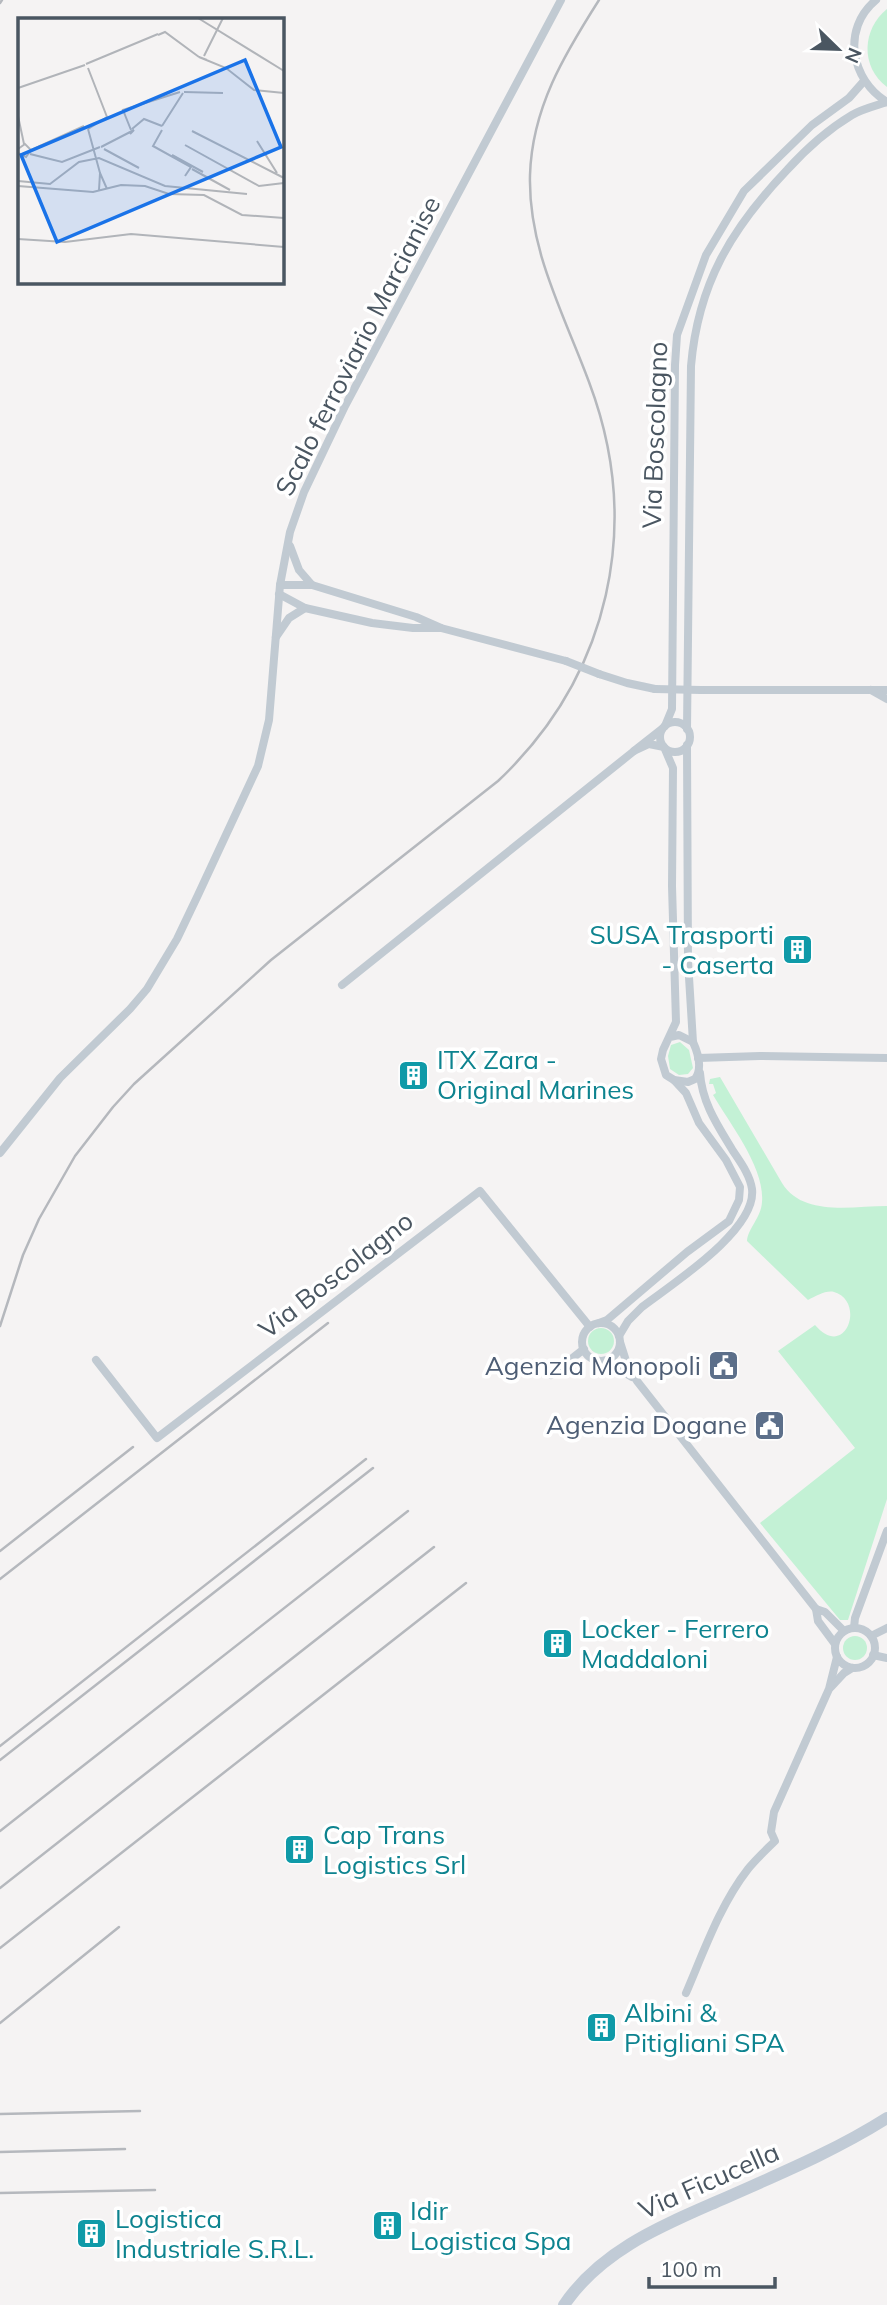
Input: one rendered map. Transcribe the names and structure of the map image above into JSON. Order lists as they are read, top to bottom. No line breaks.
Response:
{"streets":{"street":["Scalo ferroviario Marcianise","Via Boscolagno","Via Ficucella"]},"places":{"building":["SUSA Trasporti - Caserta","ITX Zara - Original Marines","Locker - Ferrero Maddaloni","Cap Trans Logistics Srl","Albini & Pitigliani SPA","Idir Logistica Spa","Logistica Industriale S.R.L."],"public building":["Agenzia Monopoli","Agenzia Dogane"]},"scale_bar":"100 m","north":"bottom right"}
